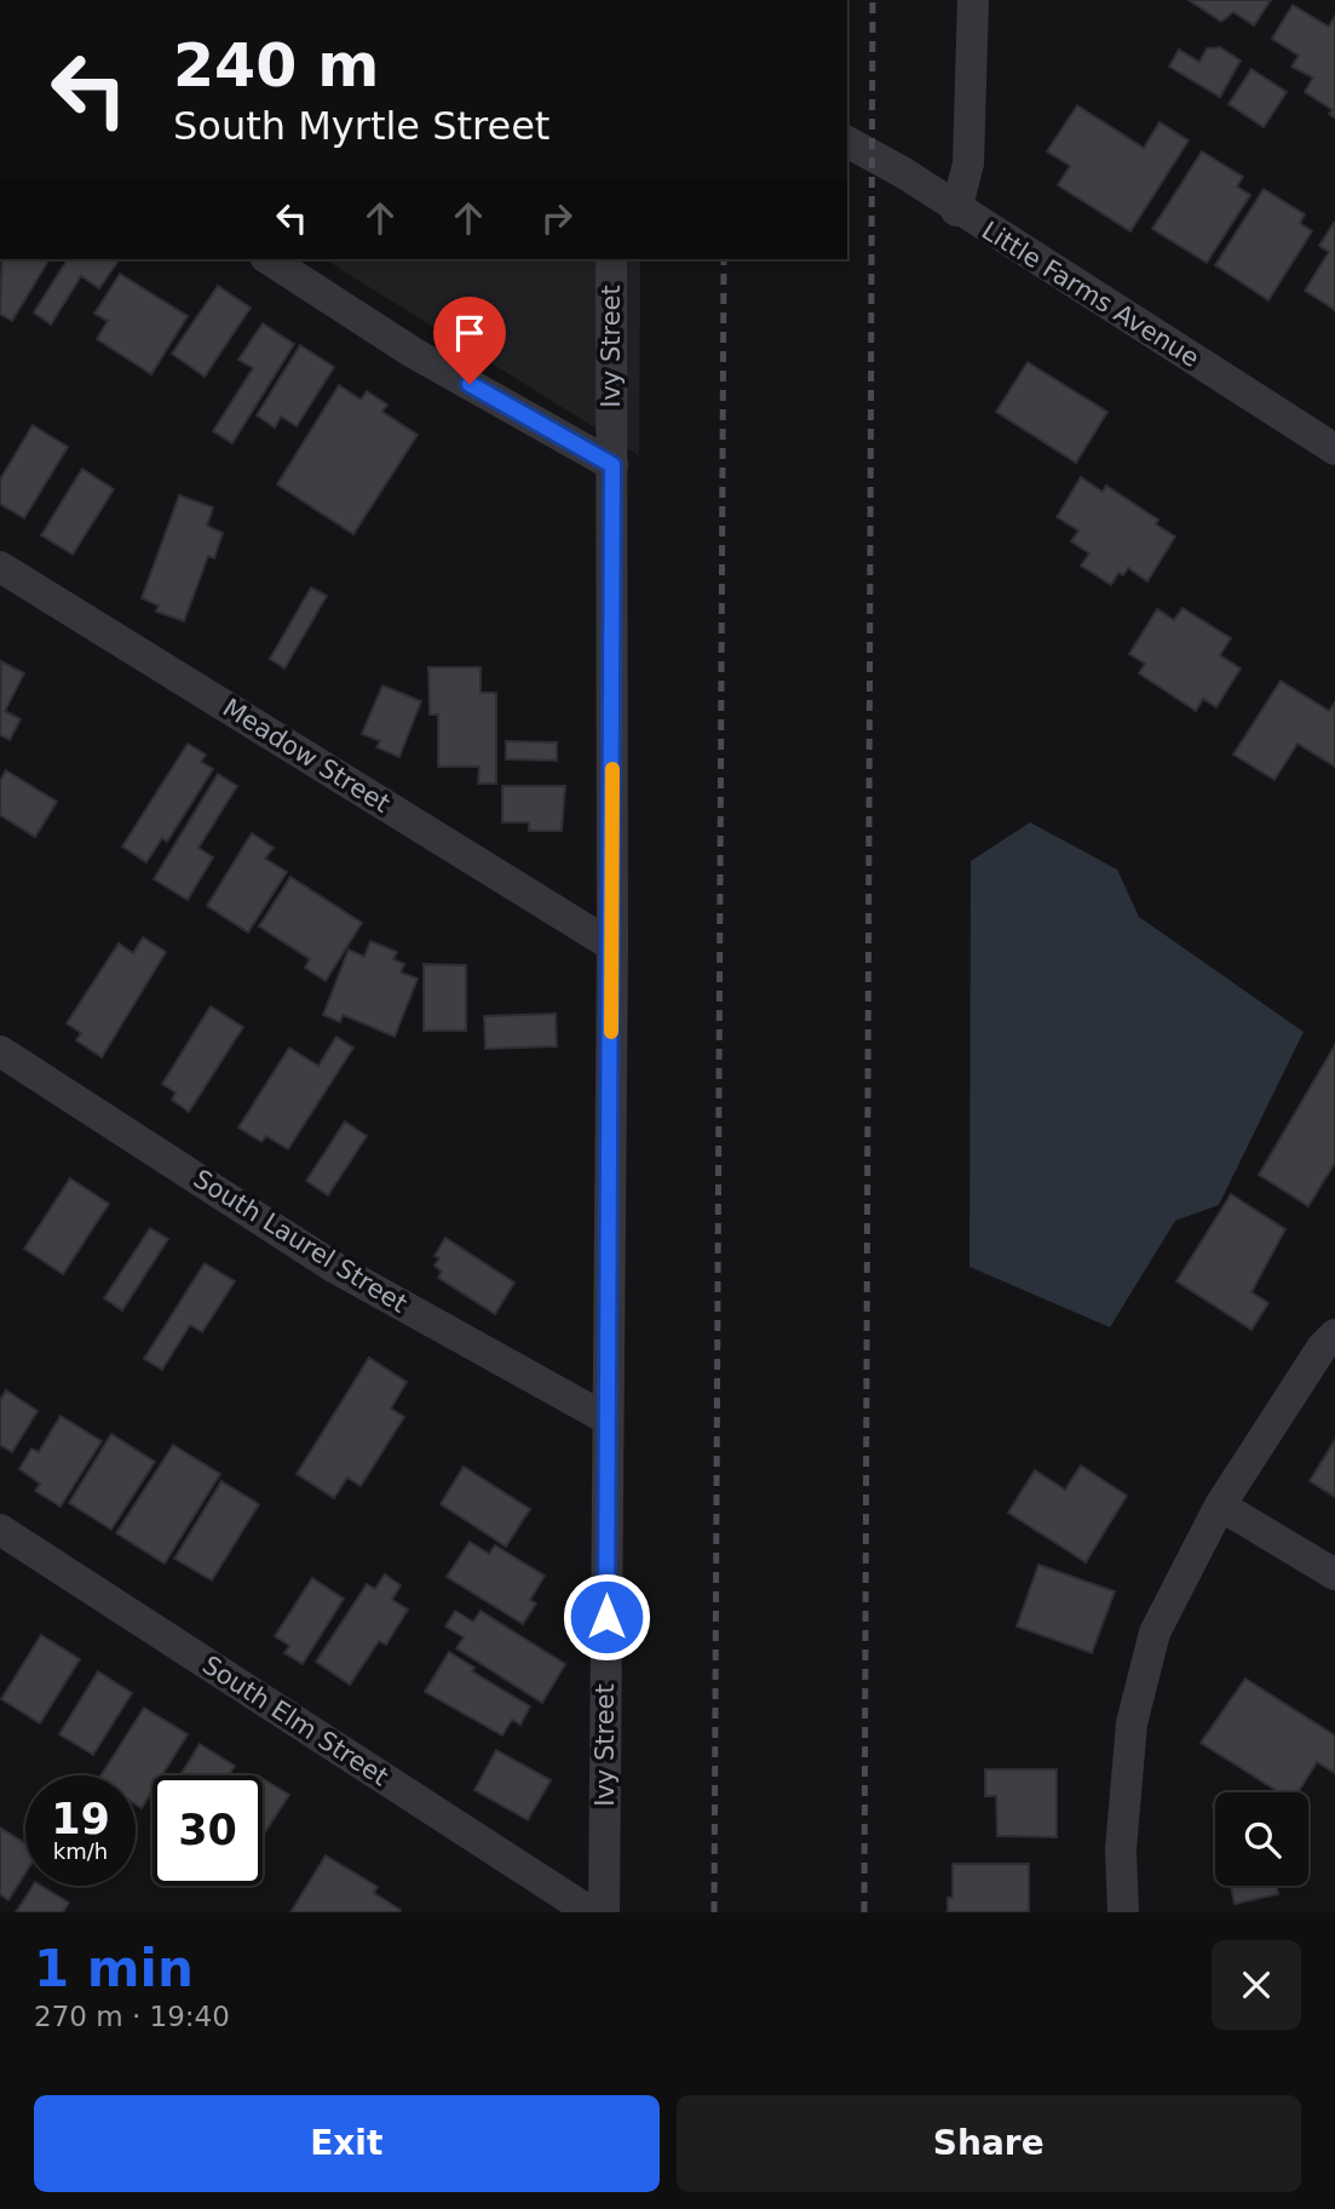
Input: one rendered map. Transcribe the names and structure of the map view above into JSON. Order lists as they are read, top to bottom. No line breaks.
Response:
{"streets":{"street":["Little Farms Avenue","Ivy Street","Meadow Street","South Laurel Street","South Elm Street"]},"crossings":[["Ivy Street","Meadow Street"],["Ivy Street","South Laurel Street"]],"page":{"turn":["240 m","South Myrtle Street"],"speed":"19 km/h","limit":"30","heading":["1 min","270 m · 19:40"],"buttons":["Exit","Share"]}}
